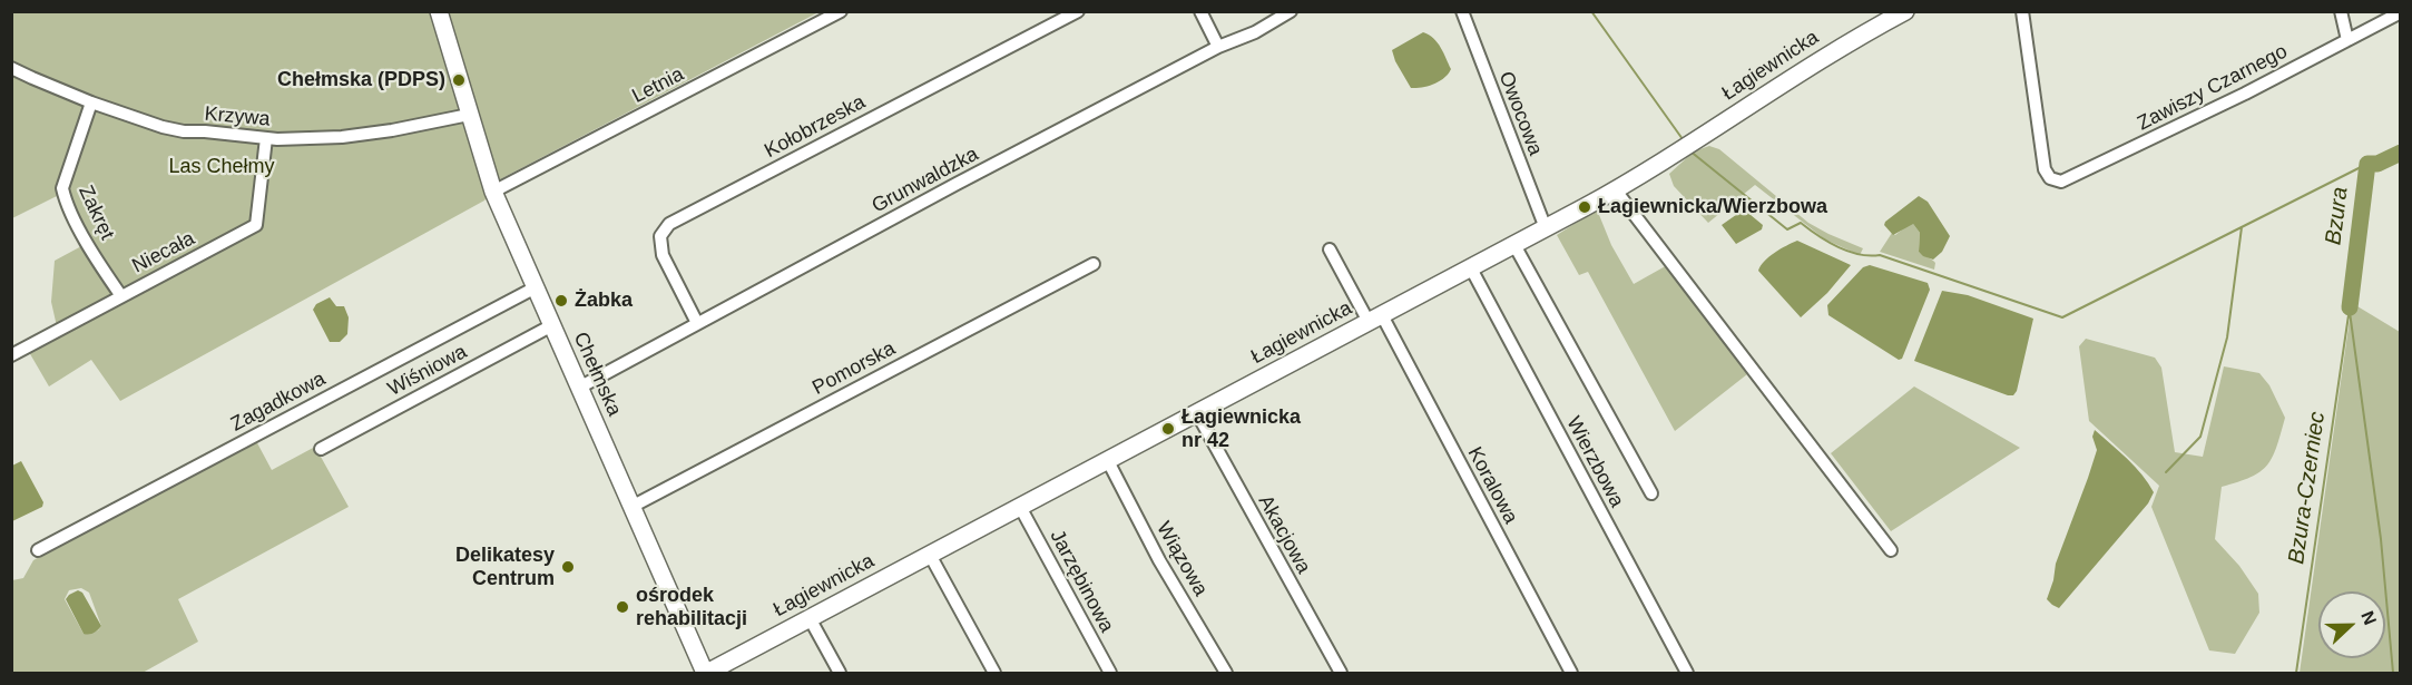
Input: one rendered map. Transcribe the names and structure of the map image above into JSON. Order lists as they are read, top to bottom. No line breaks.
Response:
{"streets":{"street":["Łagiewnicka","Letnia","Zawiszy Czarnego","Owocowa","Krzywa","Kołobrzeska","Grunwaldzka","Zakręt","Niecała","Pomorska","Wiśniowa","Chełmska","Zagadkowa","Wierzbowa","Koralowa","Akacjowa","Wiązowa","Jarzębinowa"]},"crossings":[["Łagiewnicka","Owocowa"],["Łagiewnicka","Chełmska"],["Łagiewnicka","Wierzbowa"],["Łagiewnicka","Koralowa"],["Łagiewnicka","Akacjowa"],["Łagiewnicka","Wiązowa"],["Łagiewnicka","Jarzębinowa"],["Letnia","Chełmska"],["Krzywa","Zakręt"],["Krzywa","Niecała"],["Krzywa","Chełmska"],["Kołobrzeska","Grunwaldzka"],["Grunwaldzka","Chełmska"],["Zakręt","Niecała"],["Pomorska","Chełmska"],["Wiśniowa","Chełmska"],["Chełmska","Zagadkowa"]],"water":["Bzura","Bzura-Czerniec"],"parks":["Las Chełmy"],"places":["Chełmska (PDPS)","Łagiewnicka/Wierzbowa","Żabka","Łagiewnicka nr 42","Delikatesy Centrum","ośrodek rehabilitacji"],"north":"right"}
